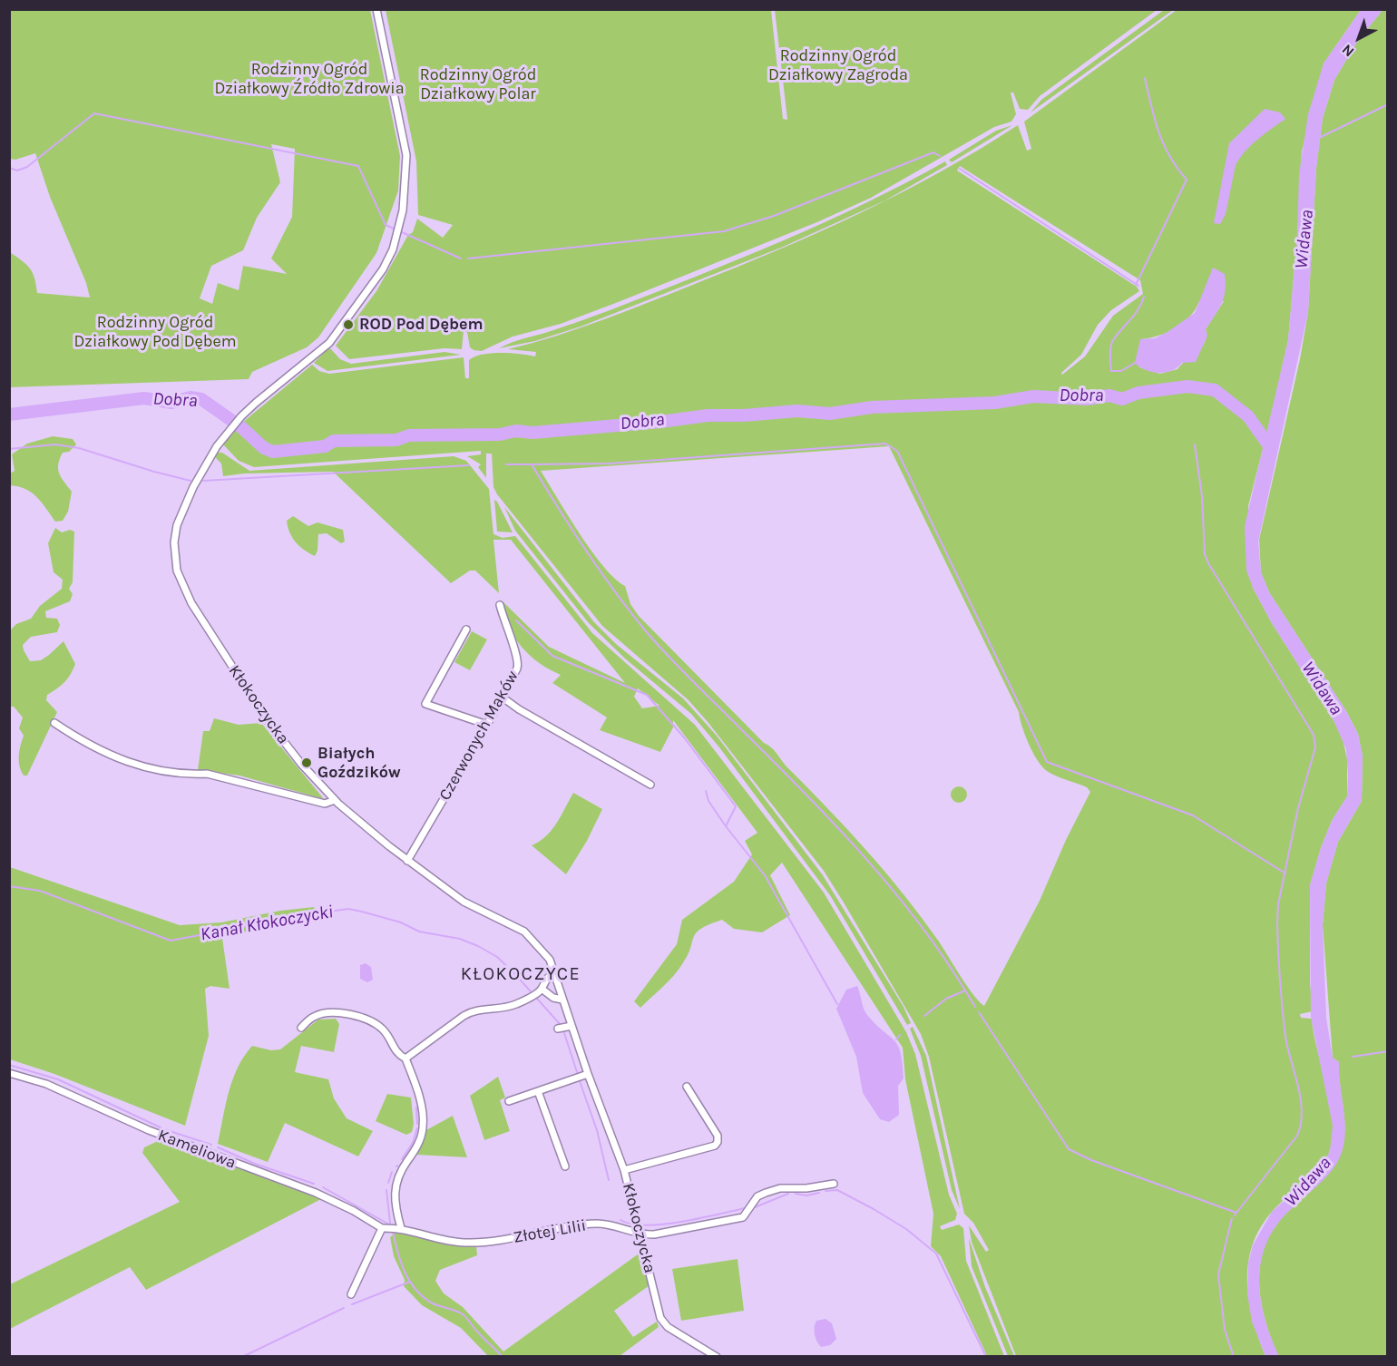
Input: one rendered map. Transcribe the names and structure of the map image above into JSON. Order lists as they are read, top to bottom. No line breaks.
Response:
{"streets":{"street":["Kłokoczycka","Czerwonych Maków","Kameliowa","Złotej Lilii"]},"crossings":[["Kłokoczycka","Czerwonych Maków"],["Kłokoczycka","Złotej Lilii"],["Kameliowa","Złotej Lilii"]],"districts":["KŁOKOCZYCE"],"water":["Widawa","Dobra","Kanał Kłokoczycki"],"parks":["Rodzinny Ogród Działkowy Zagroda","Rodzinny Ogród Działkowy Źródło Zdrowia","Rodzinny Ogród Działkowy Polar","Rodzinny Ogród Działkowy Pod Dębem"],"places":["ROD Pod Dębem","Białych Goździków"],"north":"bottom left"}
